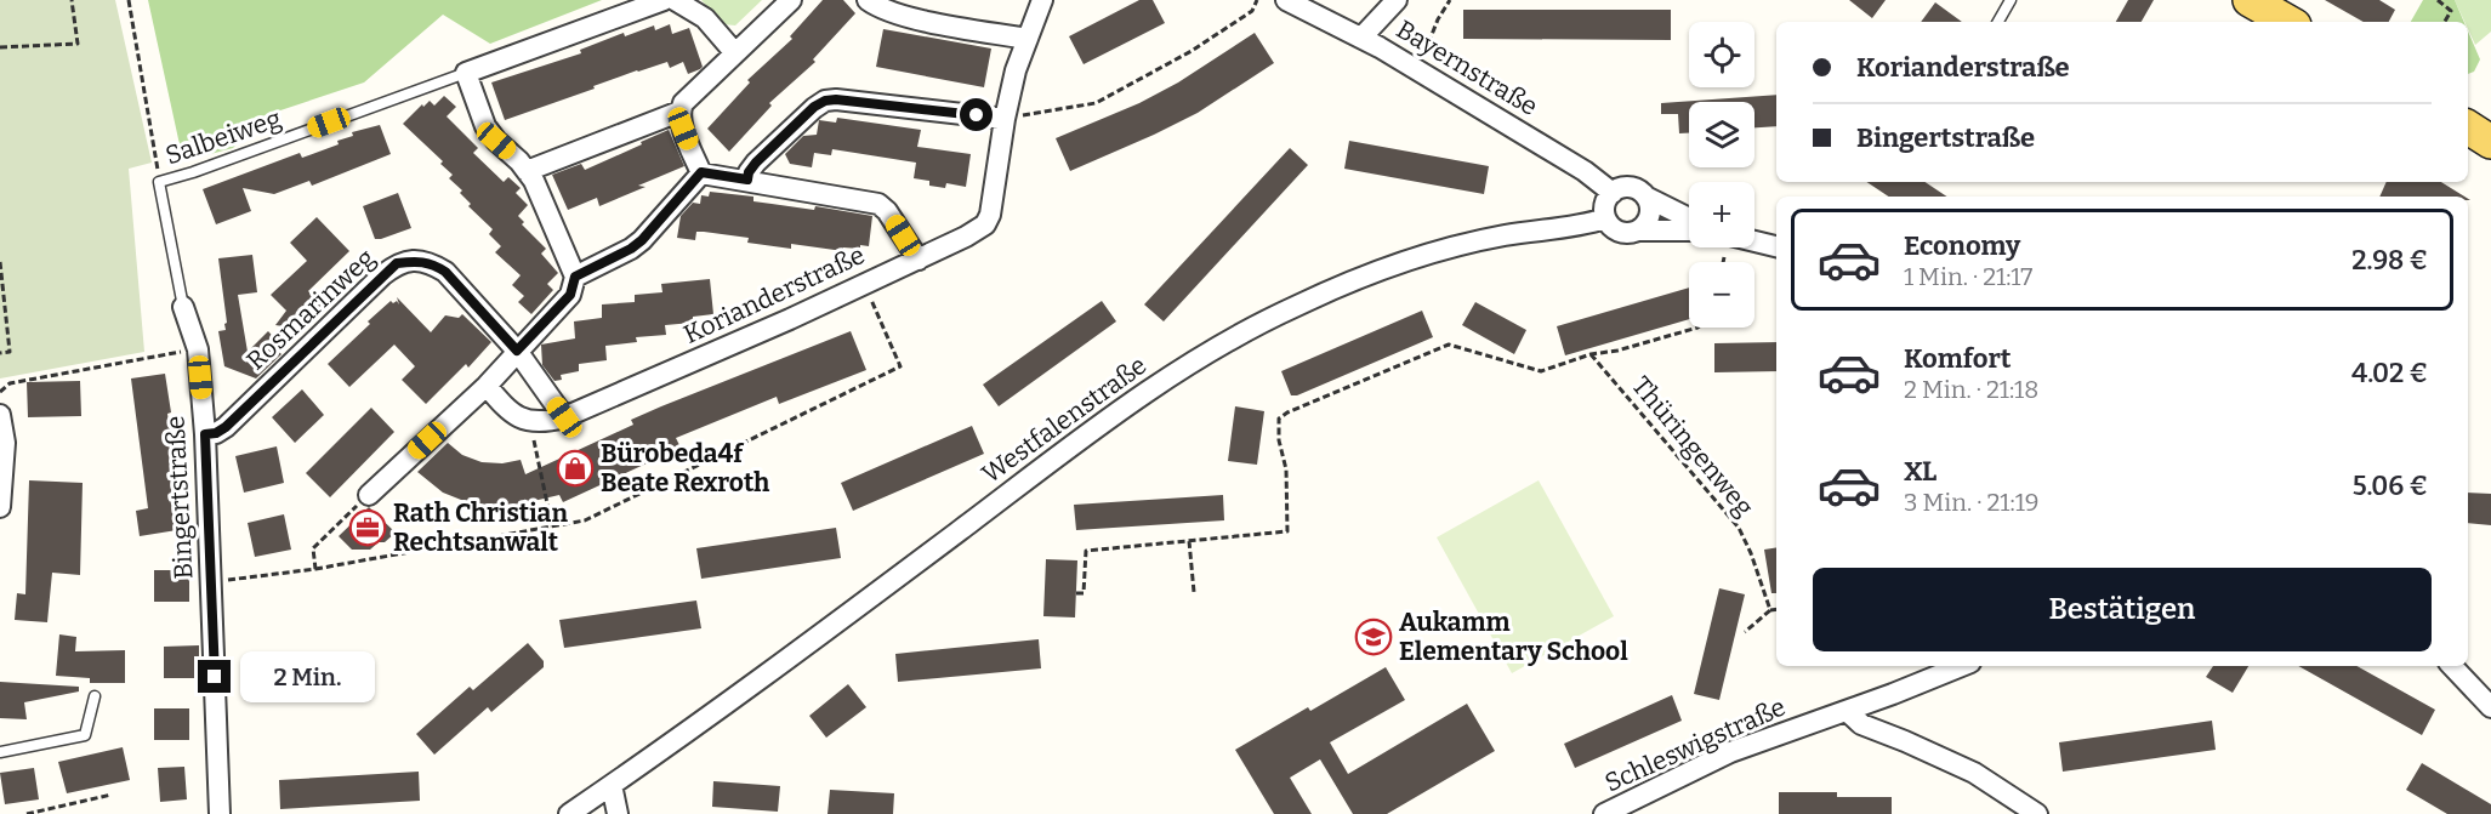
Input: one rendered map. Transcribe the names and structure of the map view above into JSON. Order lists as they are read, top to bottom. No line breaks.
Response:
{"streets":{"street":["Bayernstraße","Korianderstraße","Rosmarinweg","Westfalenstraße","Bingertstraße","Schleswigstraße"],"lane":["Salbeiweg"],"path":["Thüringenweg"]},"crossings":[["Bayernstraße","Westfalenstraße"],["Salbeiweg","Bingertstraße"],["Rosmarinweg","Bingertstraße"]],"places":{"shop":["Bürobeda4f Beate Rexroth"],"office":["Rath Christian Rechtsanwalt"],"school or university":["Aukamm Elementary School"]},"page":{"map_buttons":["+","−"],"banner":["Korianderstraße","Bingertstraße"],"list":[{"name":"Economy","note":"1 Min. · 21:17","value":"2.98 €"},{"name":"Komfort","note":"2 Min. · 21:18","value":"4.02 €"},{"name":"XL","note":"3 Min. · 21:19","value":"5.06 €"}],"buttons":"Bestätigen","bubble":"2 Min."}}
